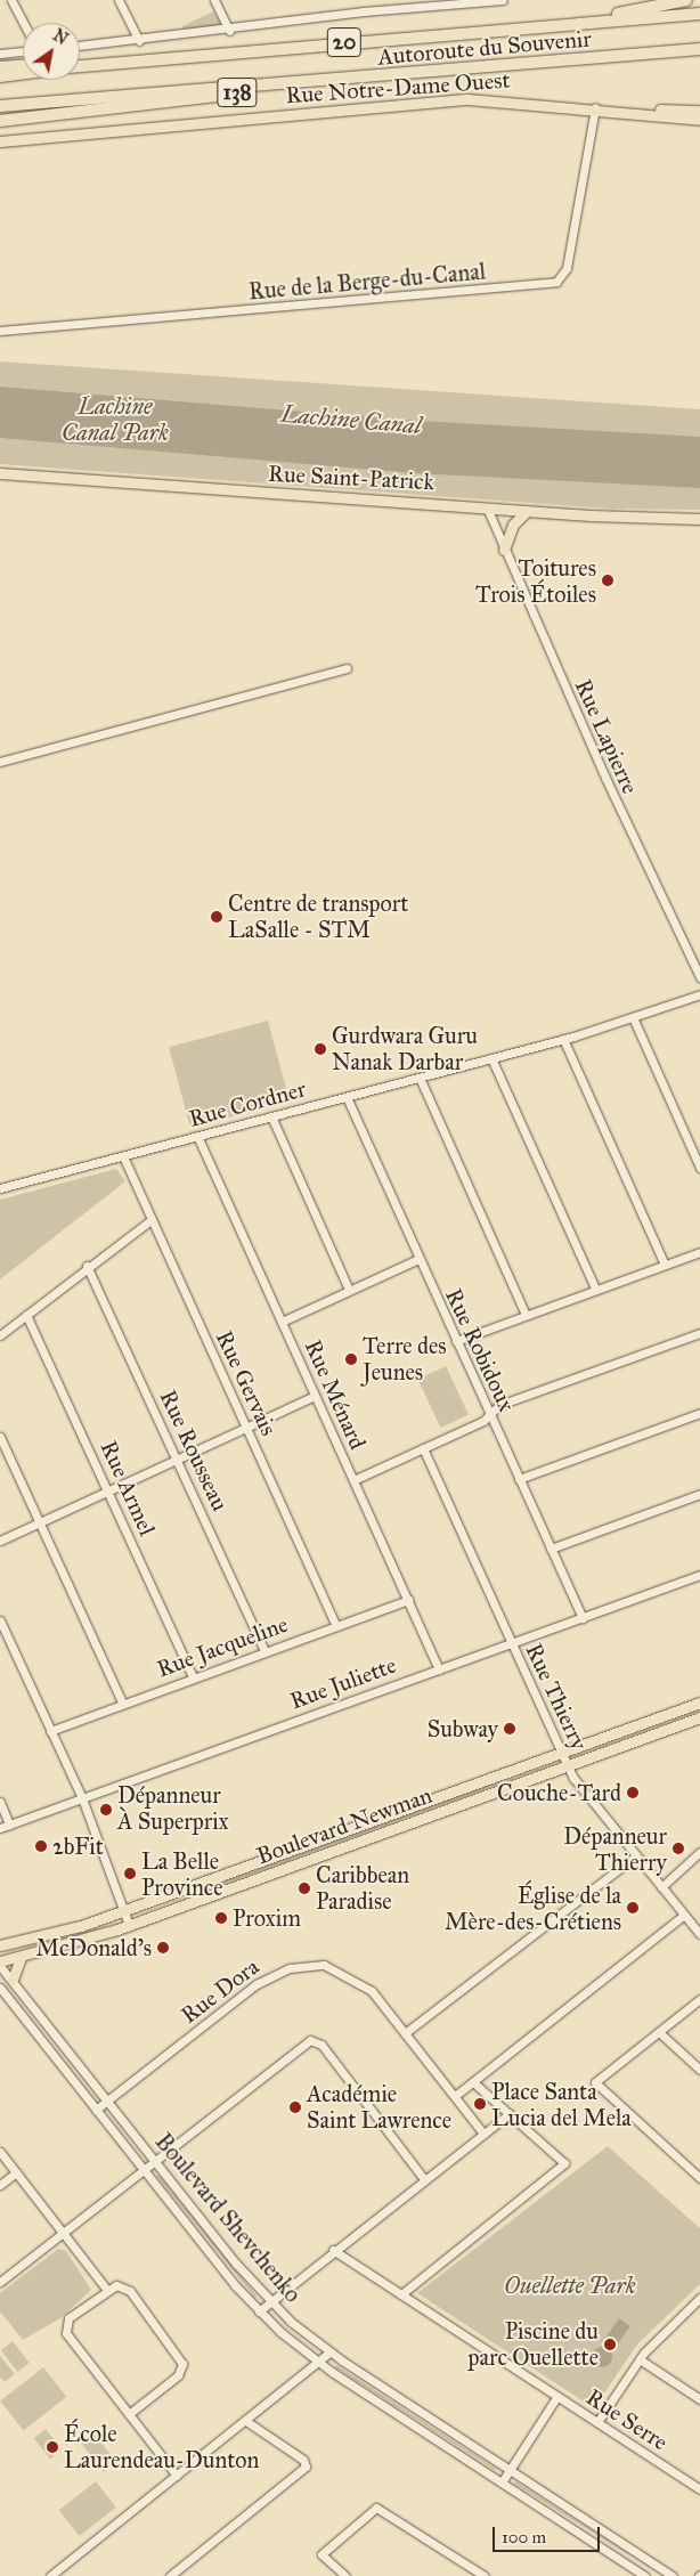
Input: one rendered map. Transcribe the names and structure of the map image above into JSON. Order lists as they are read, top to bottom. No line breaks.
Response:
{"streets":{"highway":["20","Autoroute du Souvenir","138"],"main road":["Rue Notre-Dame Ouest","Rue Saint-Patrick","Boulevard Newman"],"street":["Rue de la Berge-du-Canal","Rue Lapierre","Rue Cordner","Rue Robidoux","Rue Gervais","Rue Ménard","Rue Rousseau","Rue Armel","Rue Jacqueline","Rue Juliette","Rue Thierry","Rue Dora","Boulevard Shevchenko","Rue Serre"]},"crossings":[["Autoroute du Souvenir","138"],["Rue Notre-Dame Ouest","Rue de la Berge-du-Canal"],["Rue Saint-Patrick","Rue Lapierre"],["Rue Cordner","Rue Robidoux"],["Rue Cordner","Rue Gervais"],["Rue Cordner","Rue Ménard"],["Rue Robidoux","Rue Juliette"],["Rue Gervais","Rue Jacqueline"],["Rue Ménard","Rue Jacqueline"],["Rue Ménard","Rue Juliette"],["Rue Rousseau","Rue Jacqueline"],["Rue Armel","Rue Jacqueline"],["Rue Juliette","Rue Thierry"],["Rue Thierry","Boulevard Newman"],["Boulevard Newman","Boulevard Shevchenko"],["Rue Dora","Boulevard Shevchenko"]],"water":["Lachine Canal"],"parks":["Lachine Canal Park","Ouellette Park"],"places":["Toitures Trois Étoiles","Centre de transport LaSalle - STM","Gurdwara Guru Nanak Darbar","Terre des Jeunes","Subway","Couche-Tard","Dépanneur À Superprix","2bFit","Dépanneur Thierry","La Belle Province","Caribbean Paradise","Église de la Mère-des-Crétiens","Proxim","McDonald's","Place Santa Lucia del Mela","Académie Saint Lawrence","Piscine du parc Ouellette","École Laurendeau-Dunton"],"scale_bar":"100 m","north":"top right"}
